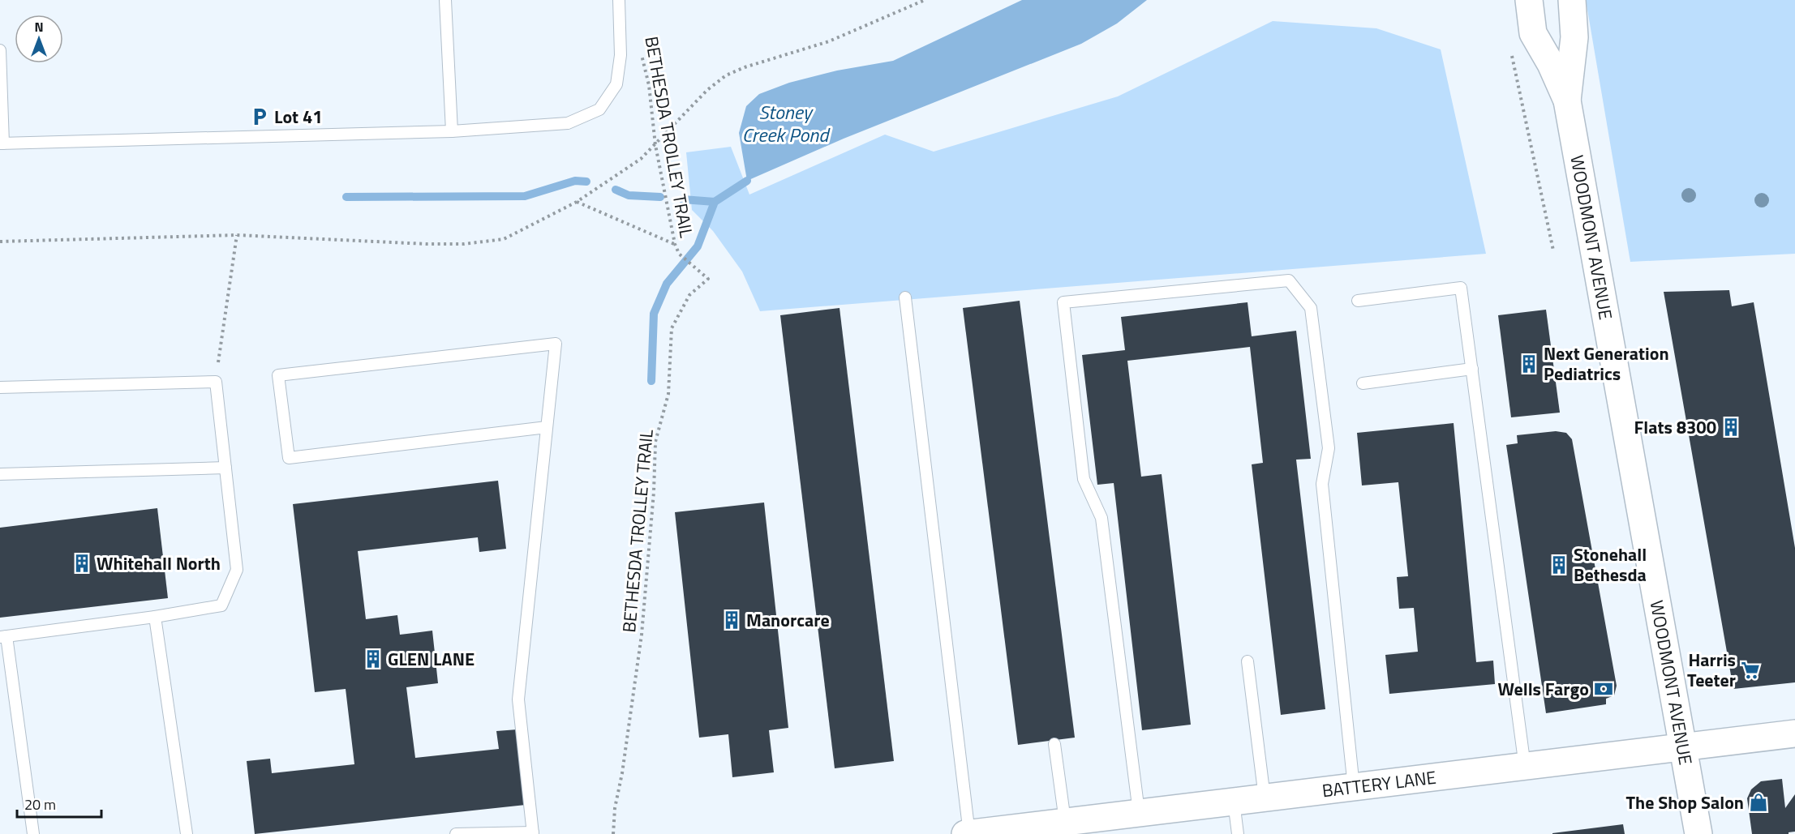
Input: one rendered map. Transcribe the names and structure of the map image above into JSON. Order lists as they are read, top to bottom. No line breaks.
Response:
{"streets":{"street":["WOODMONT AVENUE","BATTERY LANE"],"path":["BETHESDA TROLLEY TRAIL"]},"crossings":[["WOODMONT AVENUE","BATTERY LANE"]],"water":["Stoney Creek Pond"],"places":{"parking":["Lot 41"],"building":["Next Generation Pediatrics","Flats 8300","Whitehall North","Stonehall Bethesda","Manorcare","GLEN LANE"],"supermarket":["Harris Teeter"],"bank":["Wells Fargo"],"shop":["The Shop Salon"]},"scale_bar":"20 m","north":"top"}
